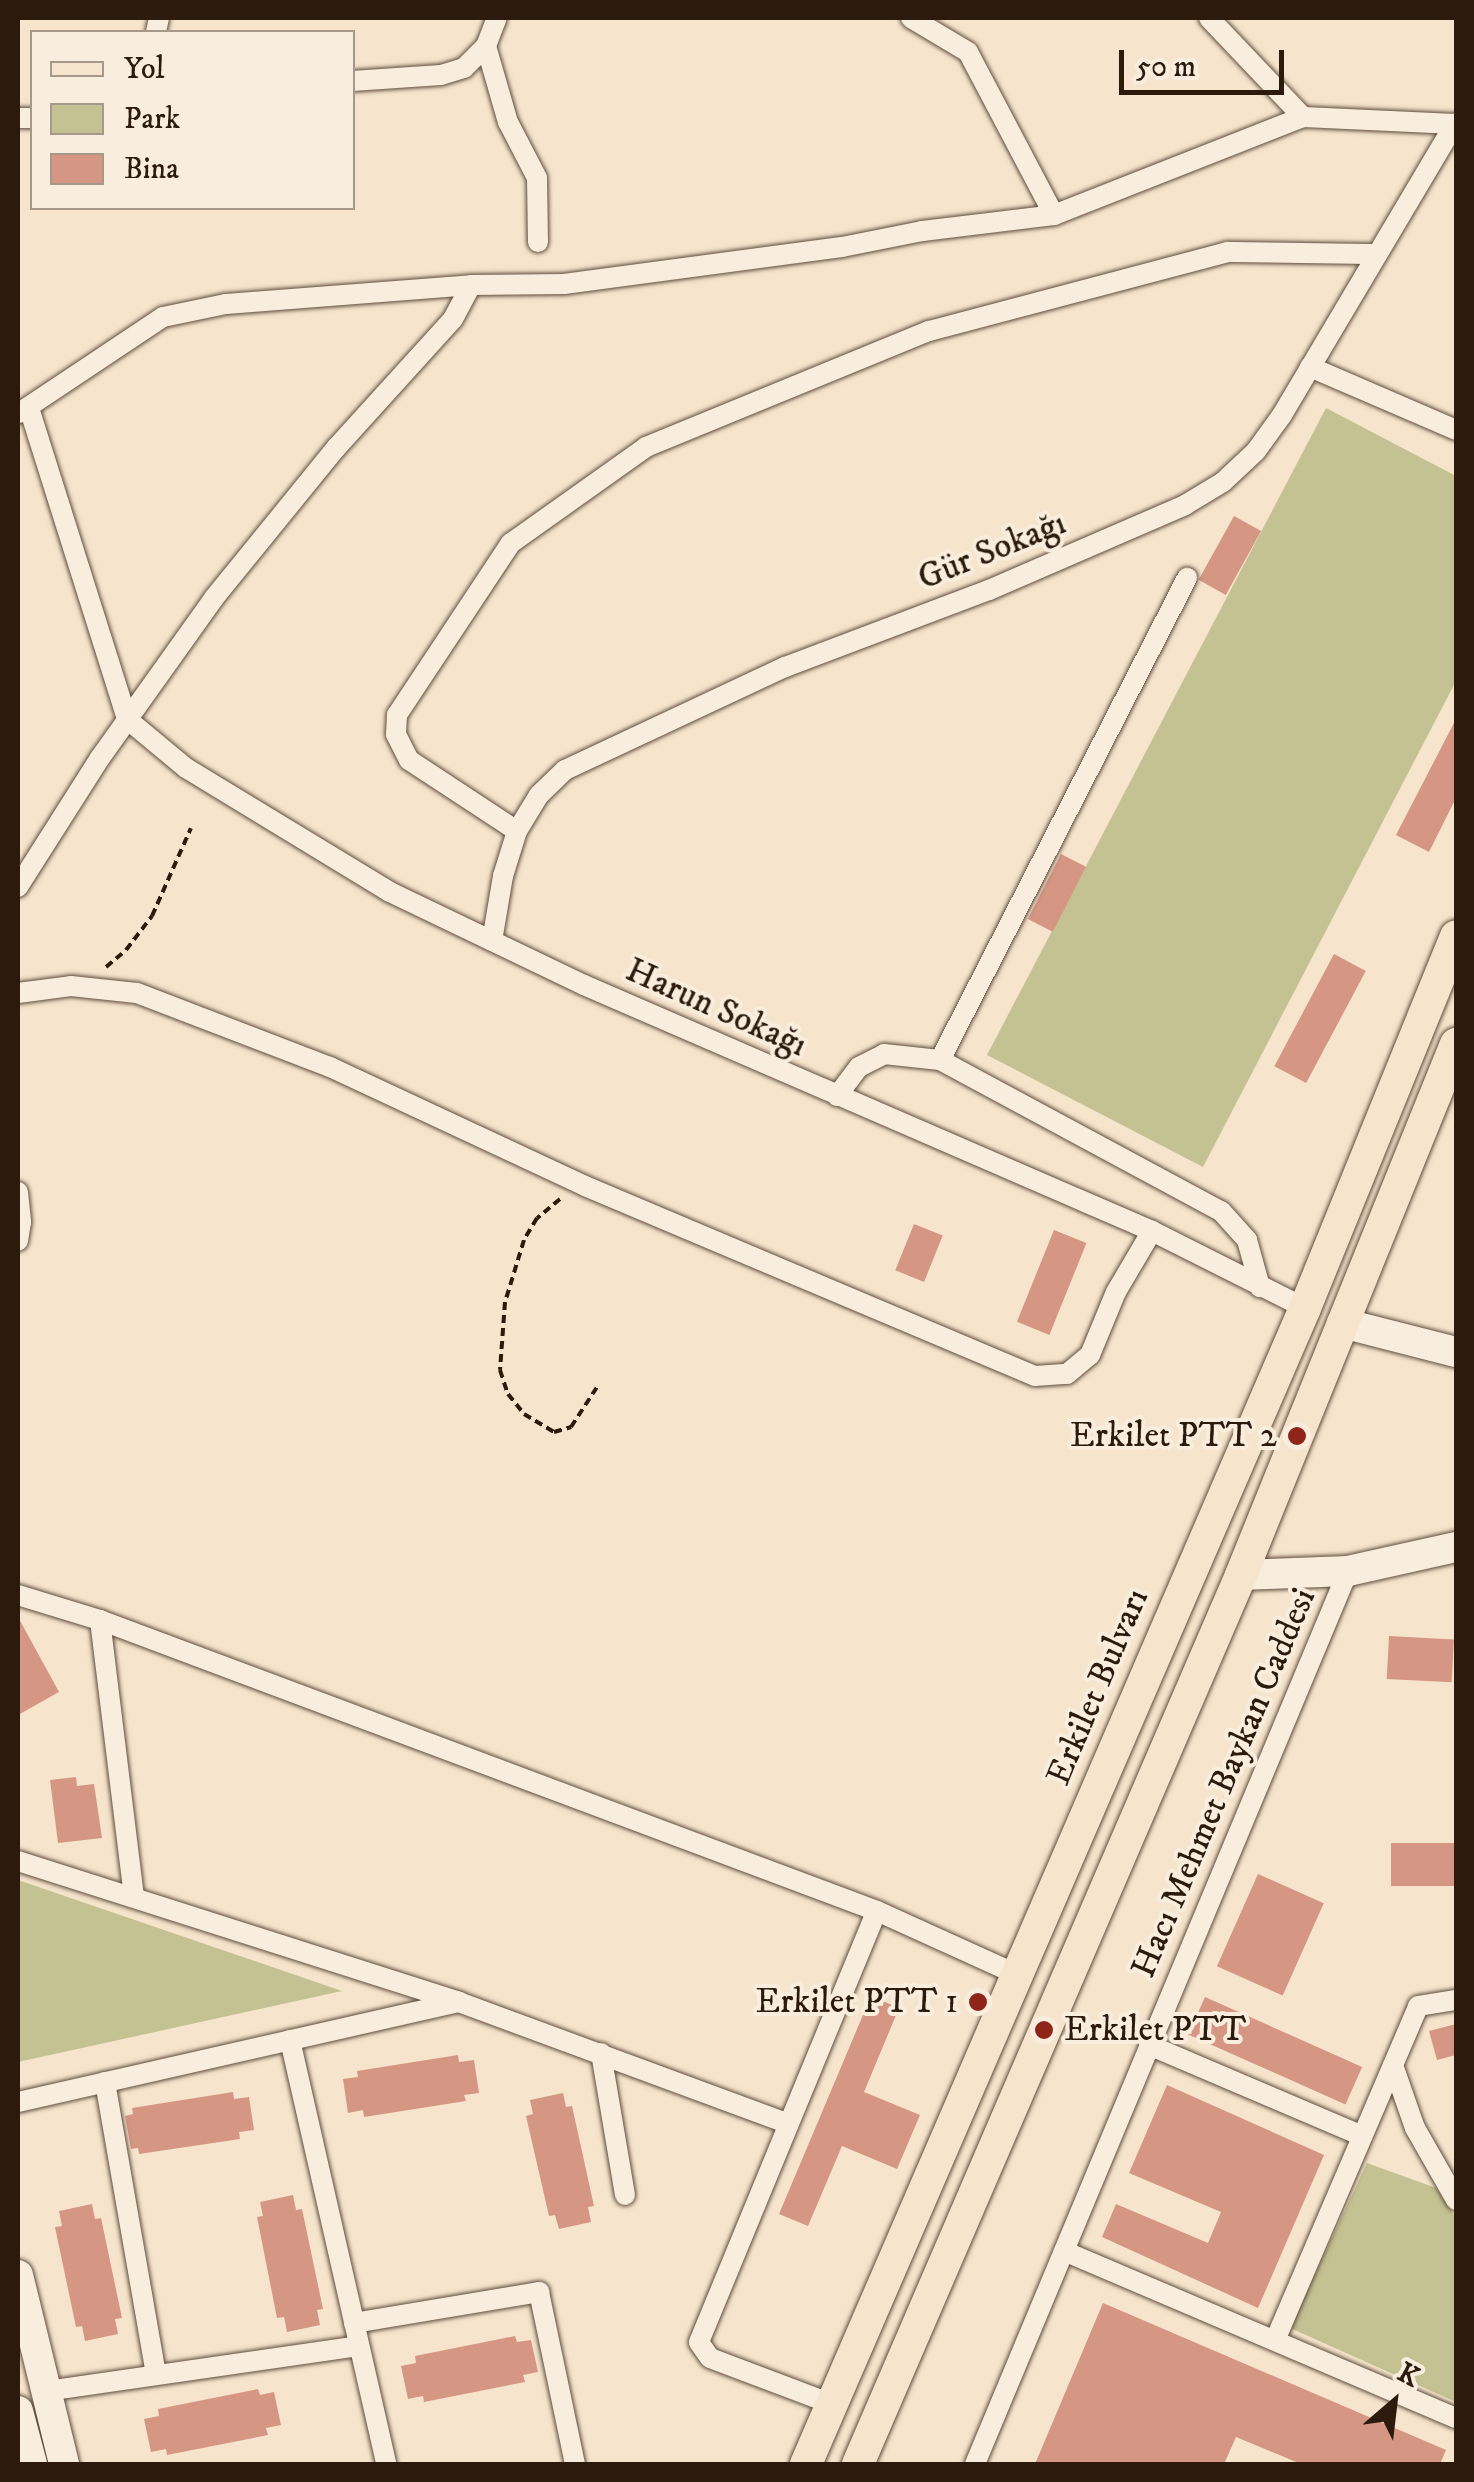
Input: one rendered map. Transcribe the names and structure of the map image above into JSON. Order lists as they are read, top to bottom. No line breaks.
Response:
{"streets":{"main road":["Erkilet Bulvarı"],"street":["Gür Sokağı","Harun Sokağı","Hacı Mehmet Baykan Caddesi"]},"crossings":[["Gür Sokağı","Harun Sokağı"],["Harun Sokağı","Erkilet Bulvarı"]],"places":["Erkilet PTT 2","Erkilet PTT 1","Erkilet PTT"],"legend":["Yol","Park","Bina"],"scale_bar":"50 m","north":"top right"}
